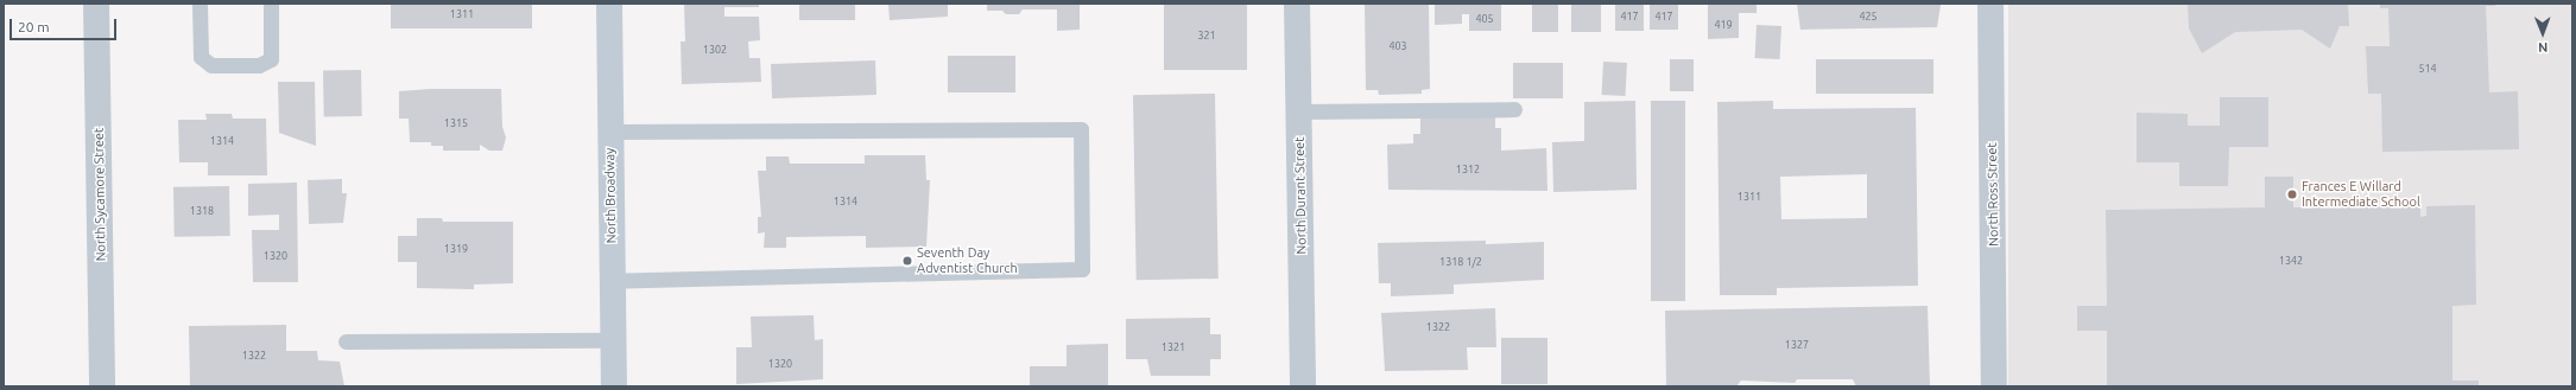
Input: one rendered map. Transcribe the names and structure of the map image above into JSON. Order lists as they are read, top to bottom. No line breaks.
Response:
{"streets":{"main road":["North Broadway"],"street":["North Sycamore Street","North Ross Street","North Durant Street"]},"places":["Frances E Willard Intermediate School","Seventh Day Adventist Church"],"house_numbers":["1311","417","417","425","405","419","321","403","1302","514","1315","1314","1312","1311","1314","1318","1319","1320","1342","1318 1/2","1322","1327","1321","1322","1320"],"scale_bar":"20 m","north":"bottom"}
